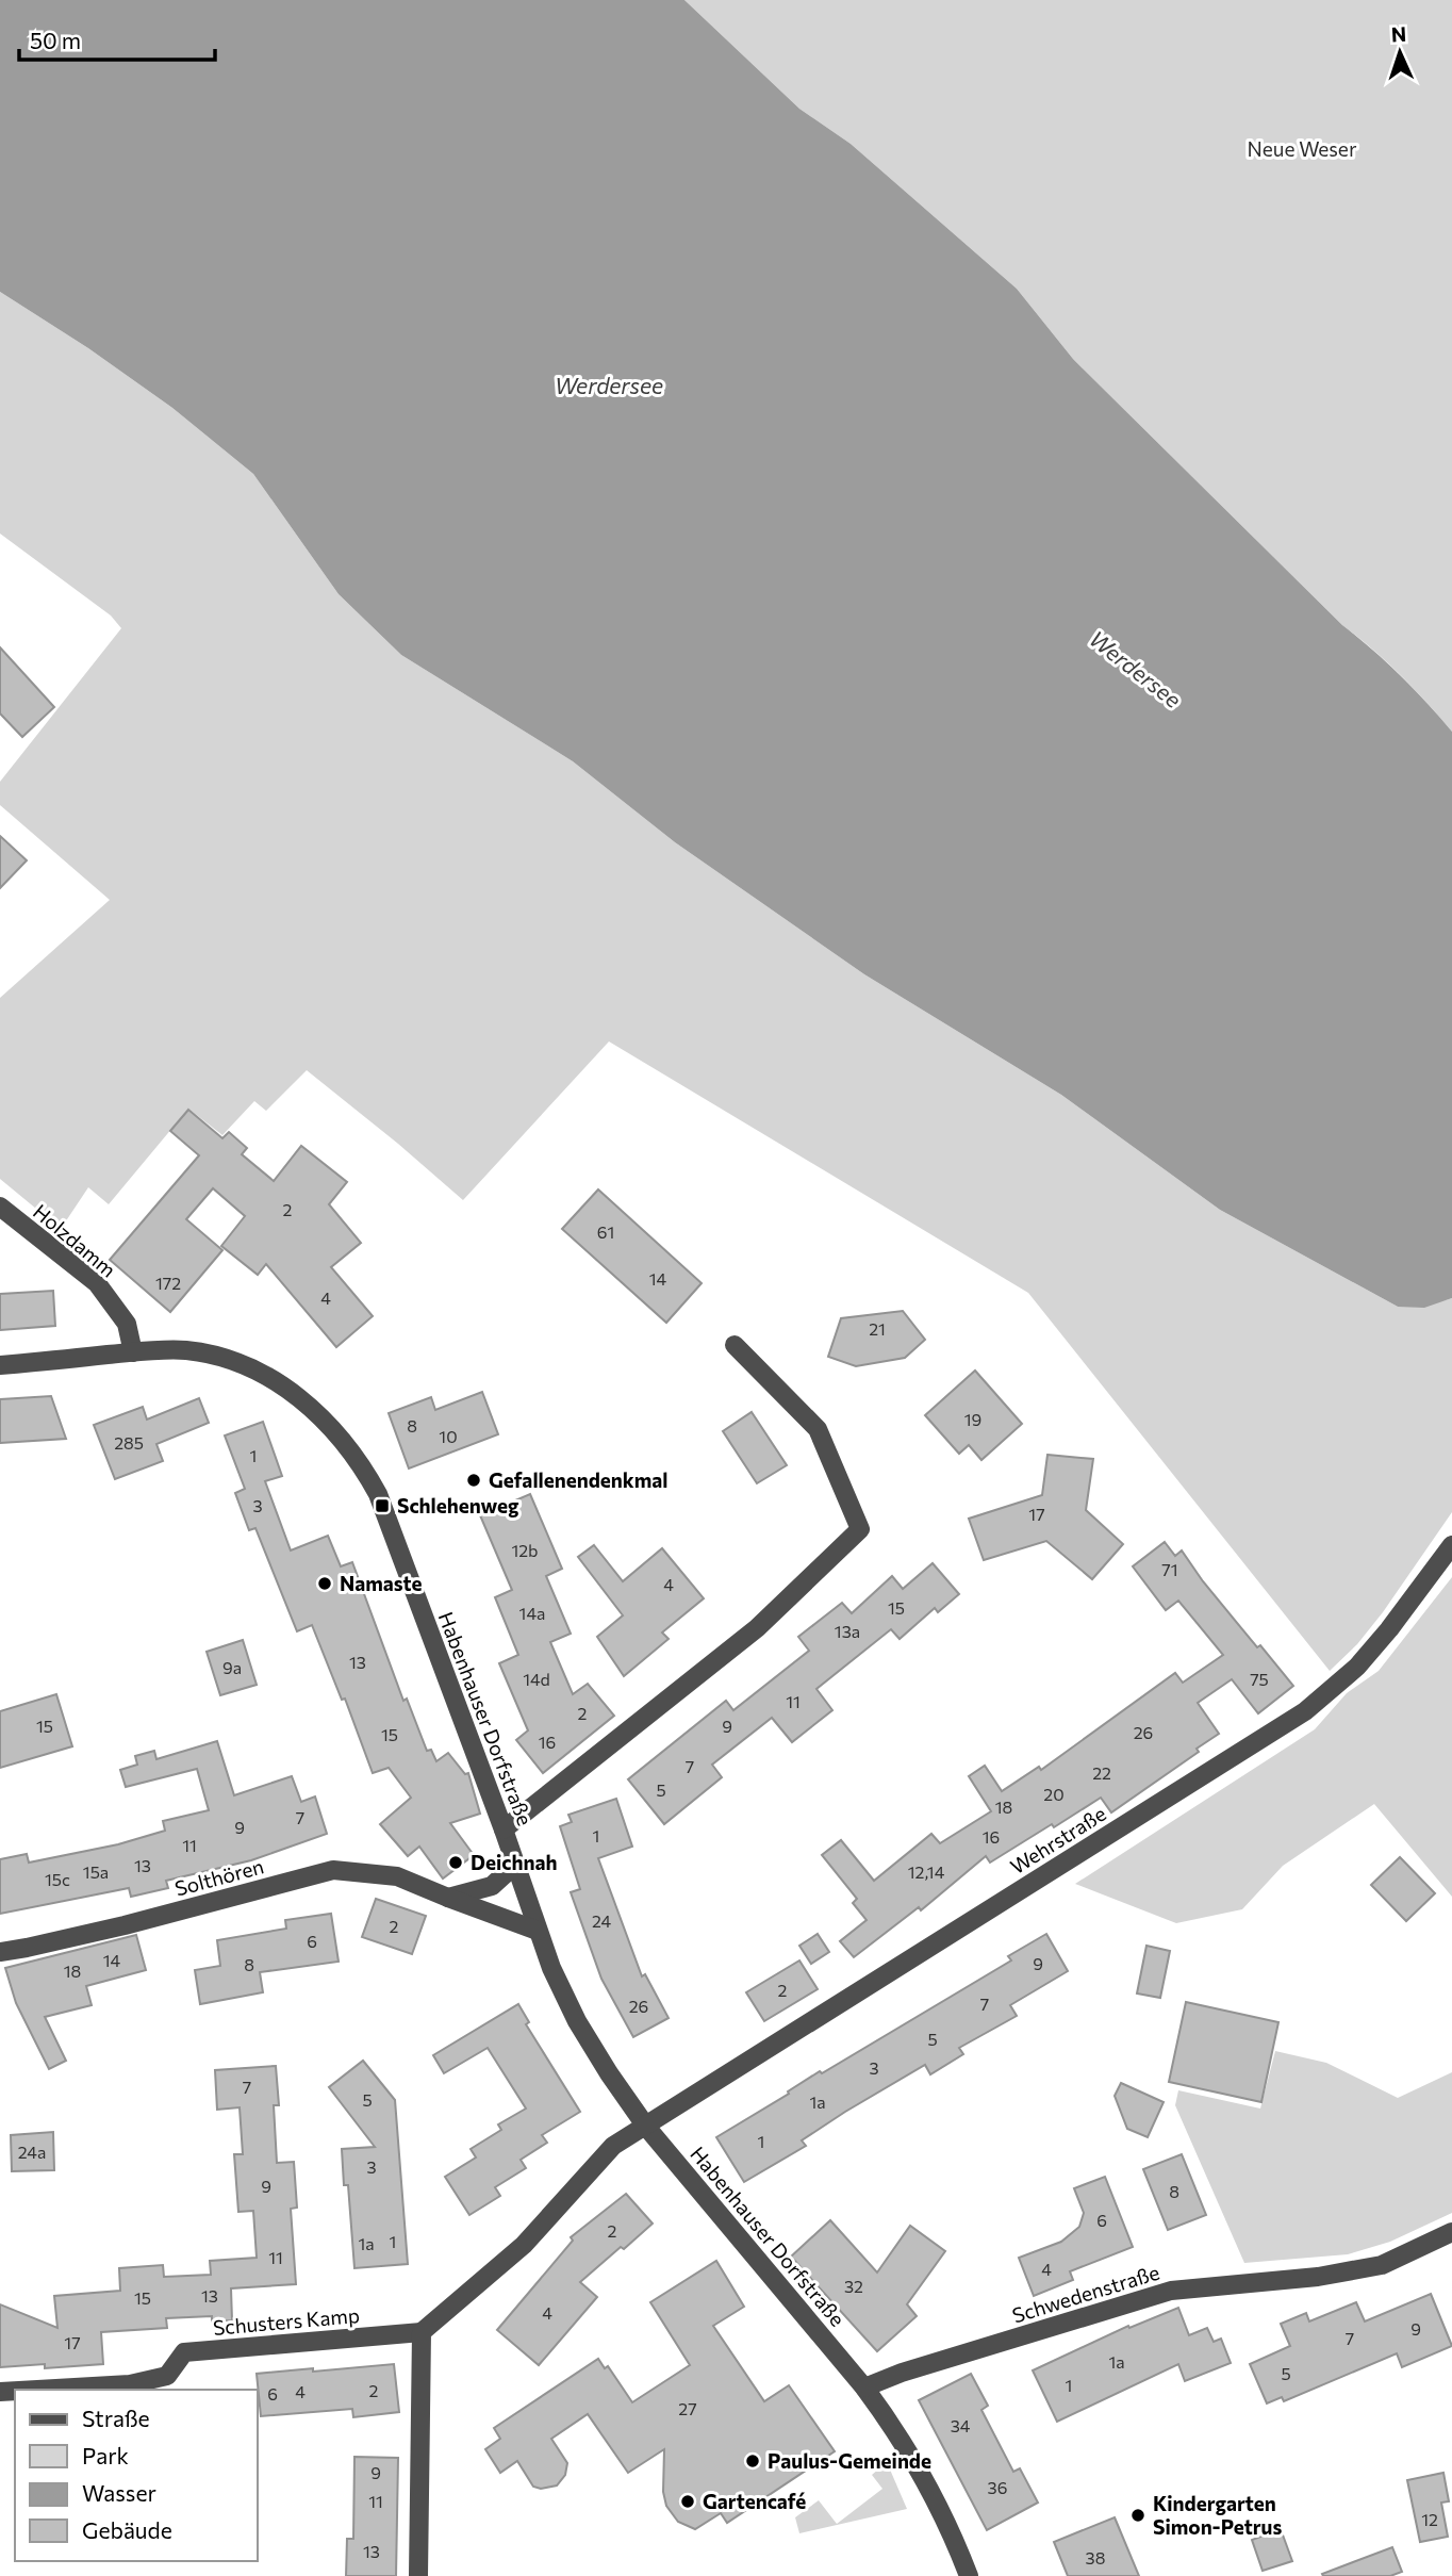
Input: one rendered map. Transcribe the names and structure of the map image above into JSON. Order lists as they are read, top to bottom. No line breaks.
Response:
{"streets":{"street":["Holzdamm","Habenhauser Dorfstraße","Wehrstraße","Solthören","Schwedenstraße","Schusters Kamp"]},"crossings":[["Holzdamm","Habenhauser Dorfstraße"],["Habenhauser Dorfstraße","Wehrstraße"],["Habenhauser Dorfstraße","Solthören"],["Habenhauser Dorfstraße","Schwedenstraße"],["Wehrstraße","Schusters Kamp"]],"water":["Werdersee"],"parks":["Neue Weser"],"places":{"other":["Gefallenendenkmal","Namaste","Deichnah","Paulus-Gemeinde","Gartencafé","Kindergarten Simon-Petrus"],"transit":["Schlehenweg"]},"house_numbers":["2","61","14","172","4","21","19","8","10","285","1","3","17","12b","71","4","15","14a","13a","13","9a","14d","75","11","2","15","9","26","15","16","7","22","5","20","18","7","9","1","16","11","13","15a","12,14","15c","24","2","6","14","9","8","18","2","7","26","5","3","7","5","1a","1","24a","3","9","8","6","2","1","1a","11","4","32","13","15","4","9","7","17","1a","5","1","2","4","6","27","34","9","36","11","12","13","38"],"legend":["Straße","Park","Wasser","Gebäude"],"scale_bar":"50 m","north":"top"}
